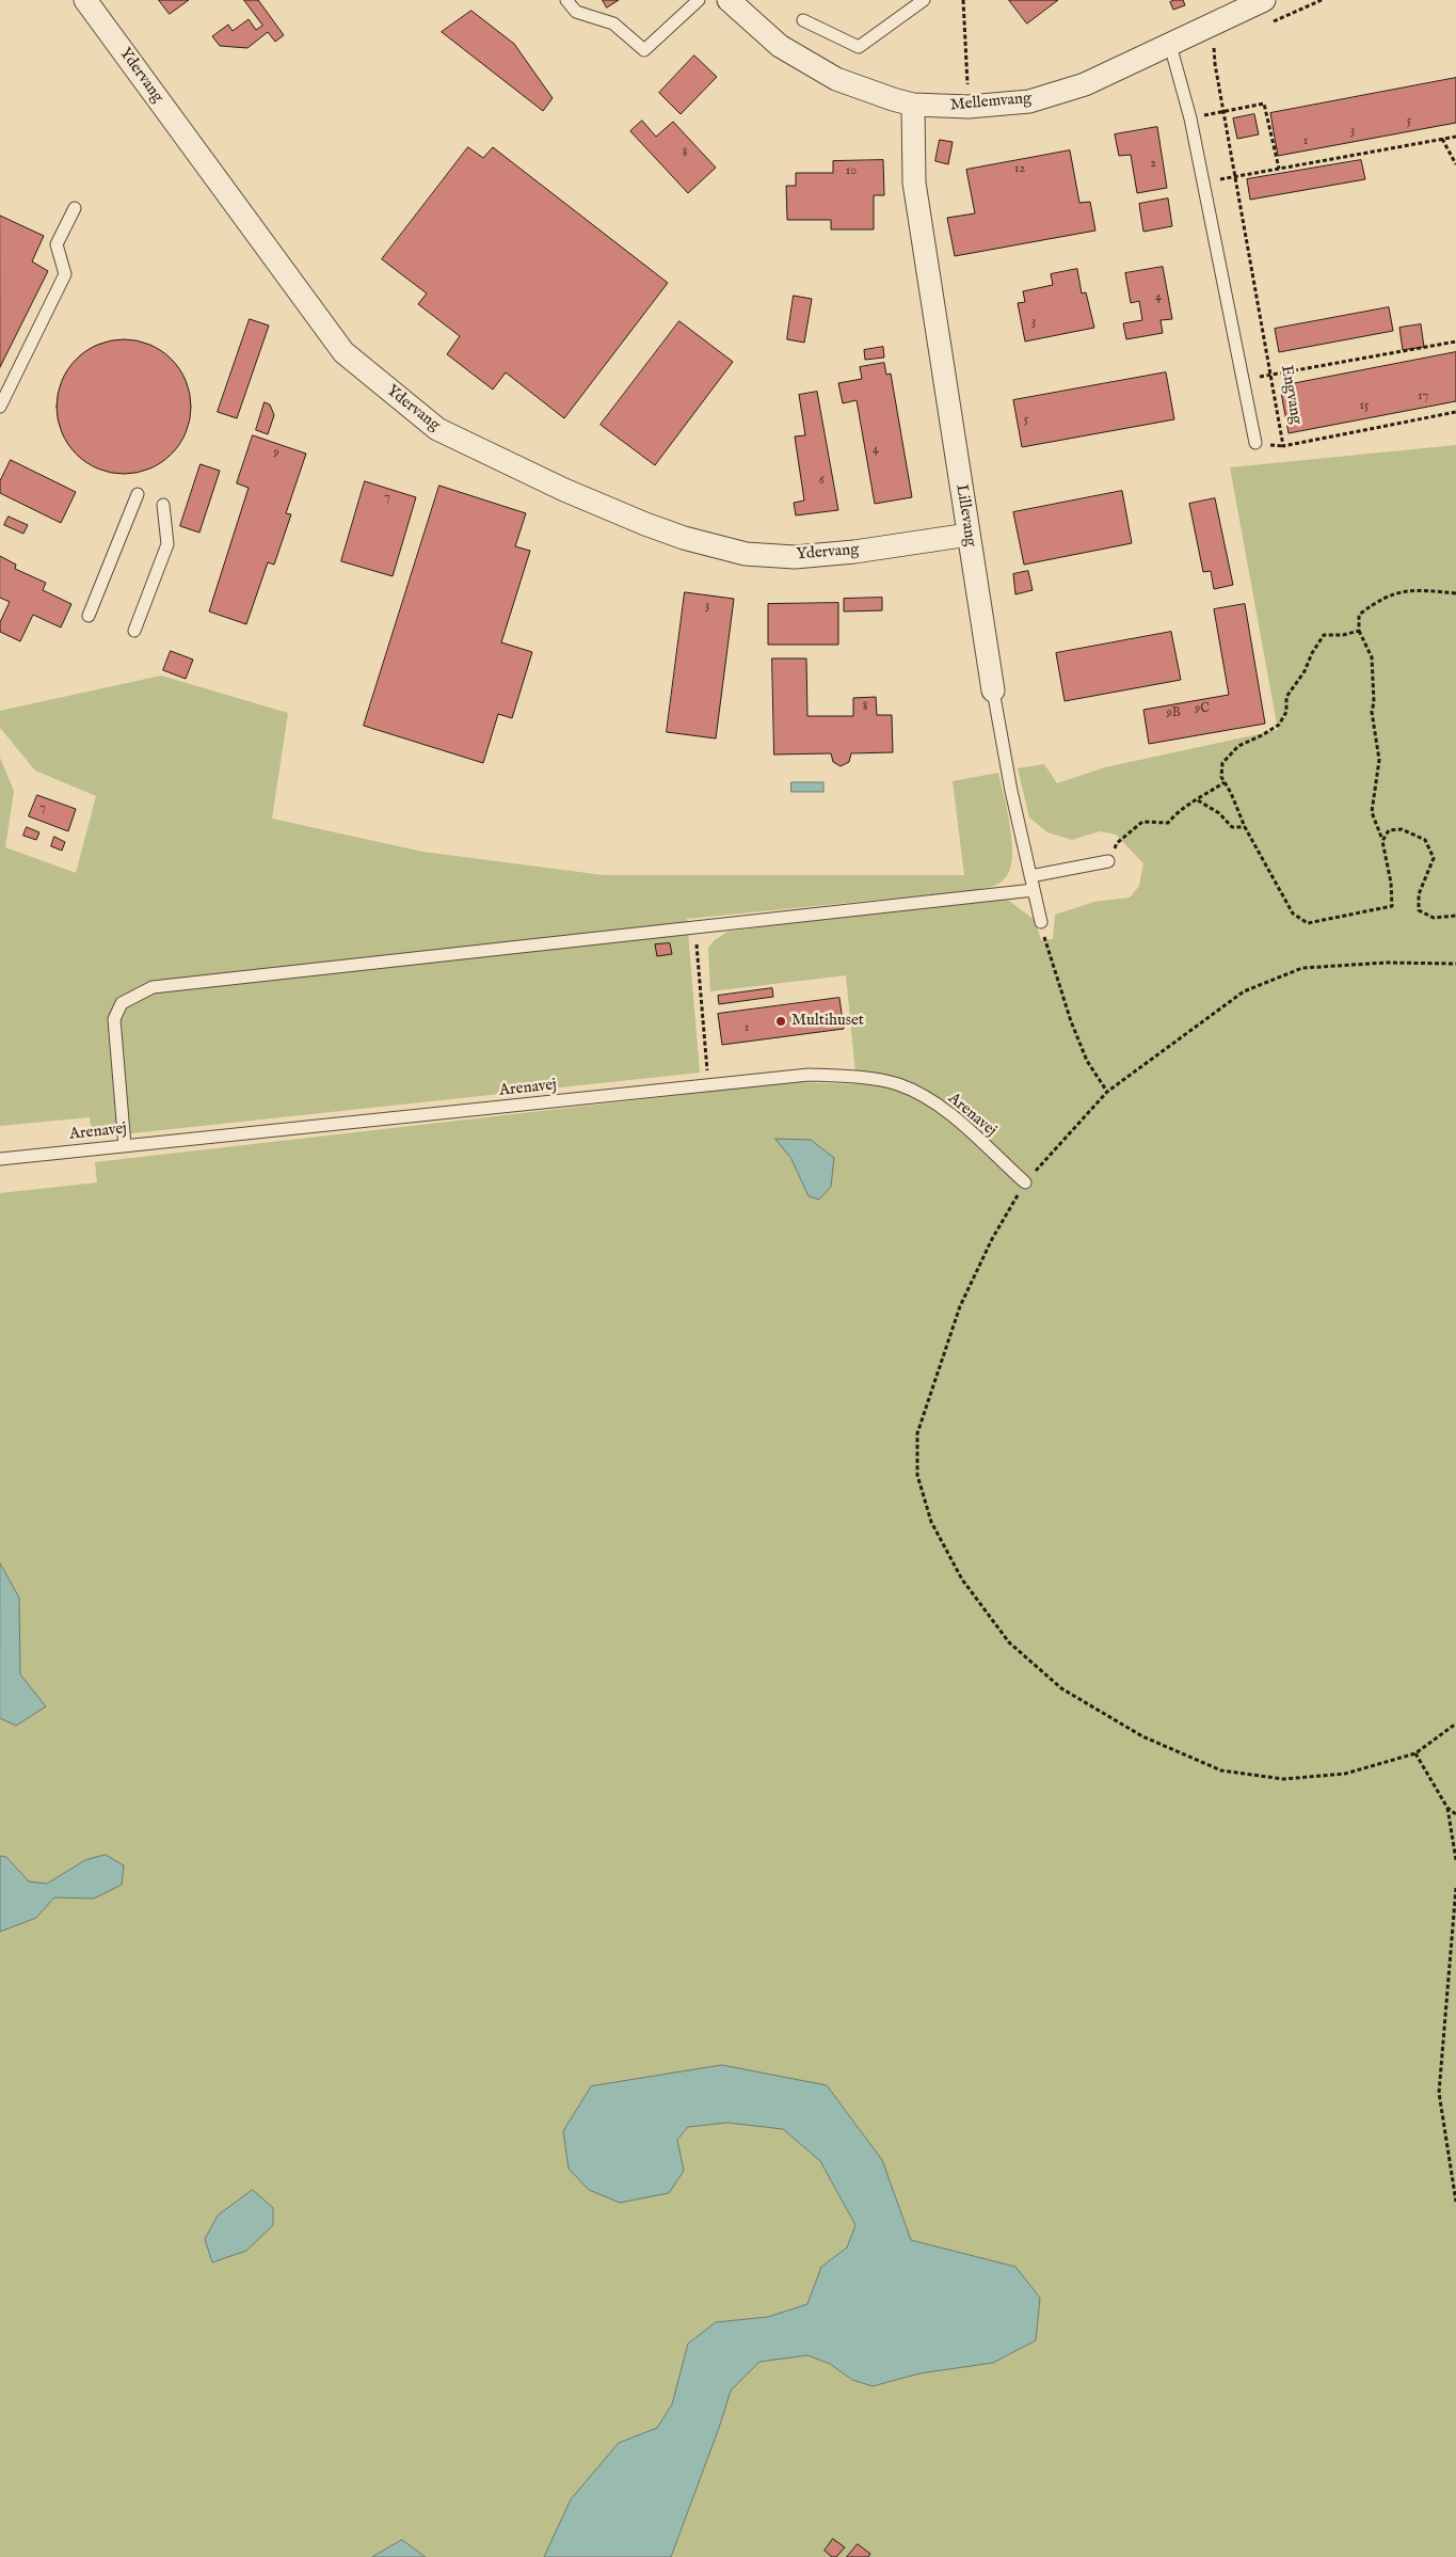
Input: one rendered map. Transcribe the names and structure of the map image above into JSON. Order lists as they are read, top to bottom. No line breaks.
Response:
{"streets":{"street":["Ydervang","Mellemvang","Lillevang"],"lane":["Arenavej"],"path":["Engvang"]},"crossings":[["Ydervang","Lillevang"],["Mellemvang","Lillevang"]],"places":["Multihuset"],"house_numbers":["5","3","1","8","2","12","10","4","3","17","15","5","4","9","6","7","3","8","9C","9B","7","1"]}
